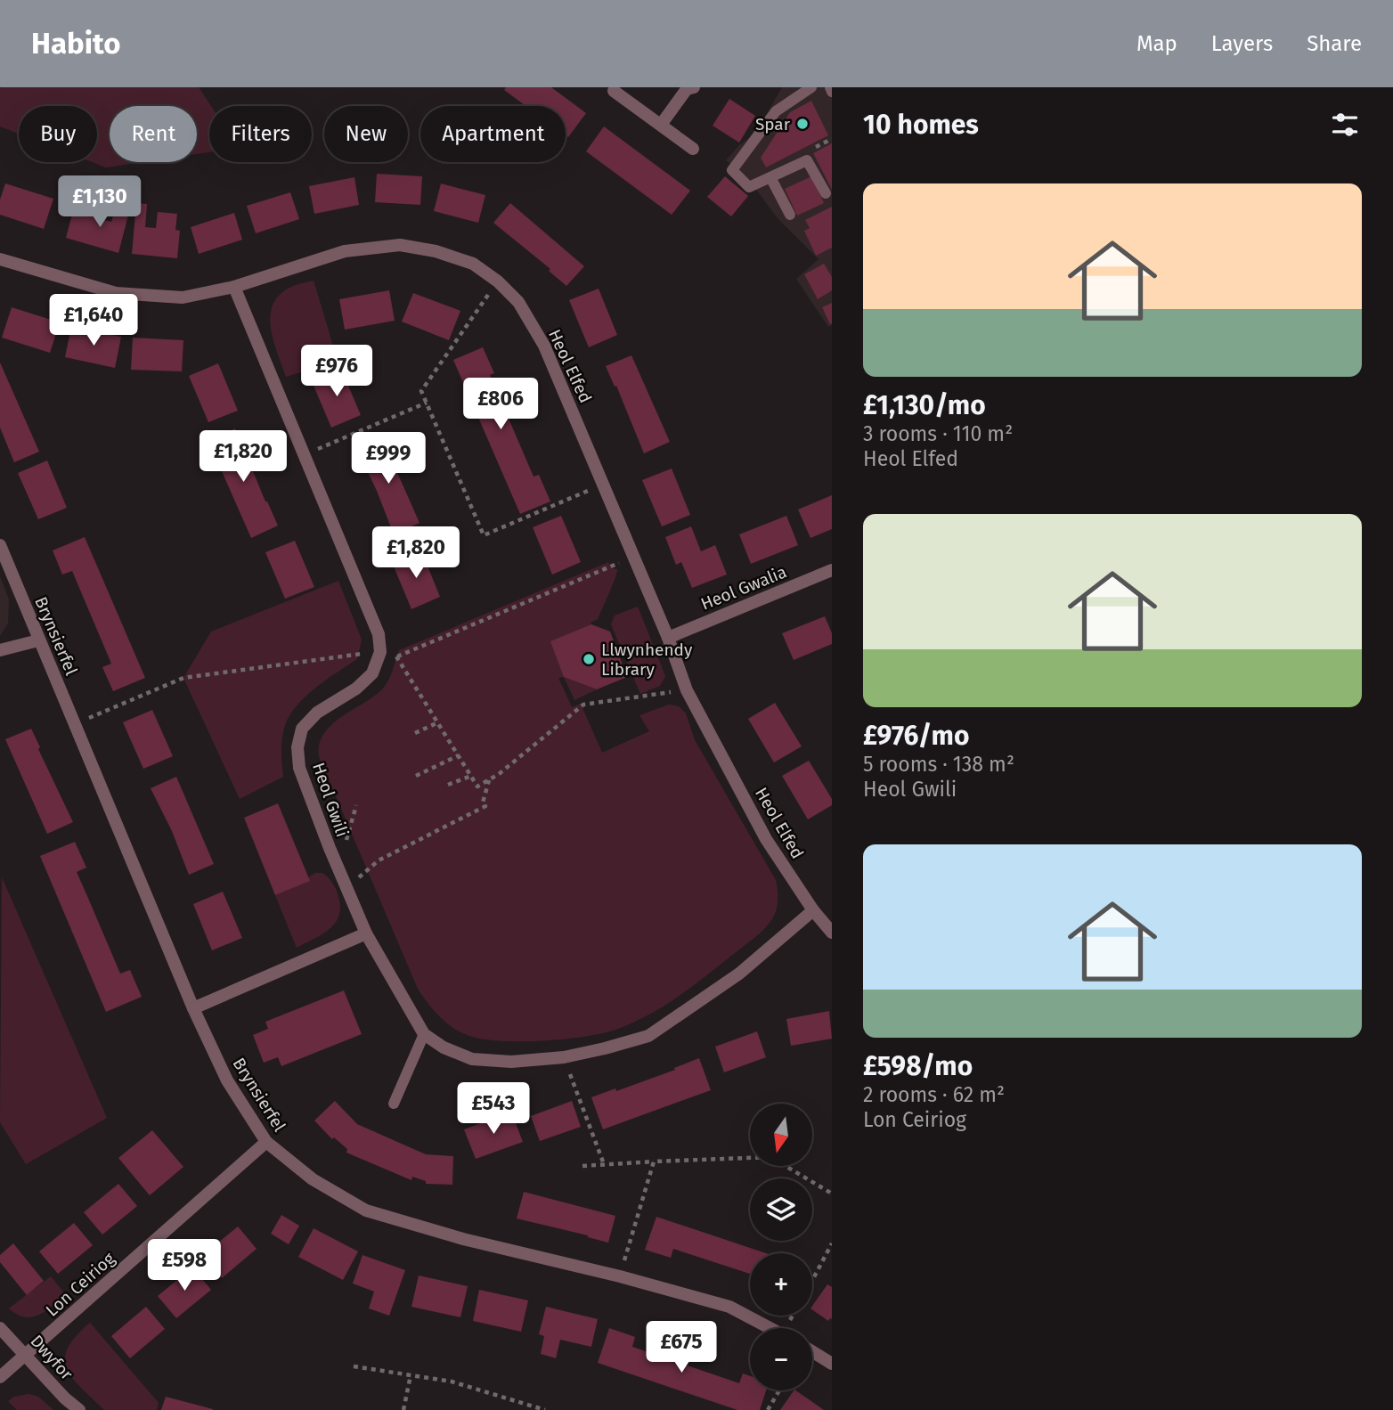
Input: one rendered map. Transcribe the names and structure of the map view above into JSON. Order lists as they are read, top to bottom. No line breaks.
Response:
{"streets":{"street":["Heol Elfed","Heol Gwalia","Brynsierfel","Heol Gwili","Lon Ceiriog","Dwyfor"]},"crossings":[["Heol Elfed","Heol Gwalia"],["Heol Elfed","Heol Gwili"],["Brynsierfel","Lon Ceiriog"],["Lon Ceiriog","Dwyfor"]],"places":["Spar","Llwynhendy Library"],"north":"bottom","page":{"header":"Habito","nav":["Map","Layers","Share"],"heading":"10 homes","chip":["Buy","Rent","Filters","New","Apartment"],"list":[{"name":"£1,130/mo","note":"3 rooms · 110 m² · Heol Elfed"},{"name":"£976/mo","note":"5 rooms · 138 m² · Heol Gwili"},{"name":"£598/mo","note":"2 rooms · 62 m² · Lon Ceiriog"}],"price":["£1,130","£1,640","£976","£806","£1,820","£999","£1,820","£543","£598","£675"],"map_buttons":["+","−"]}}
